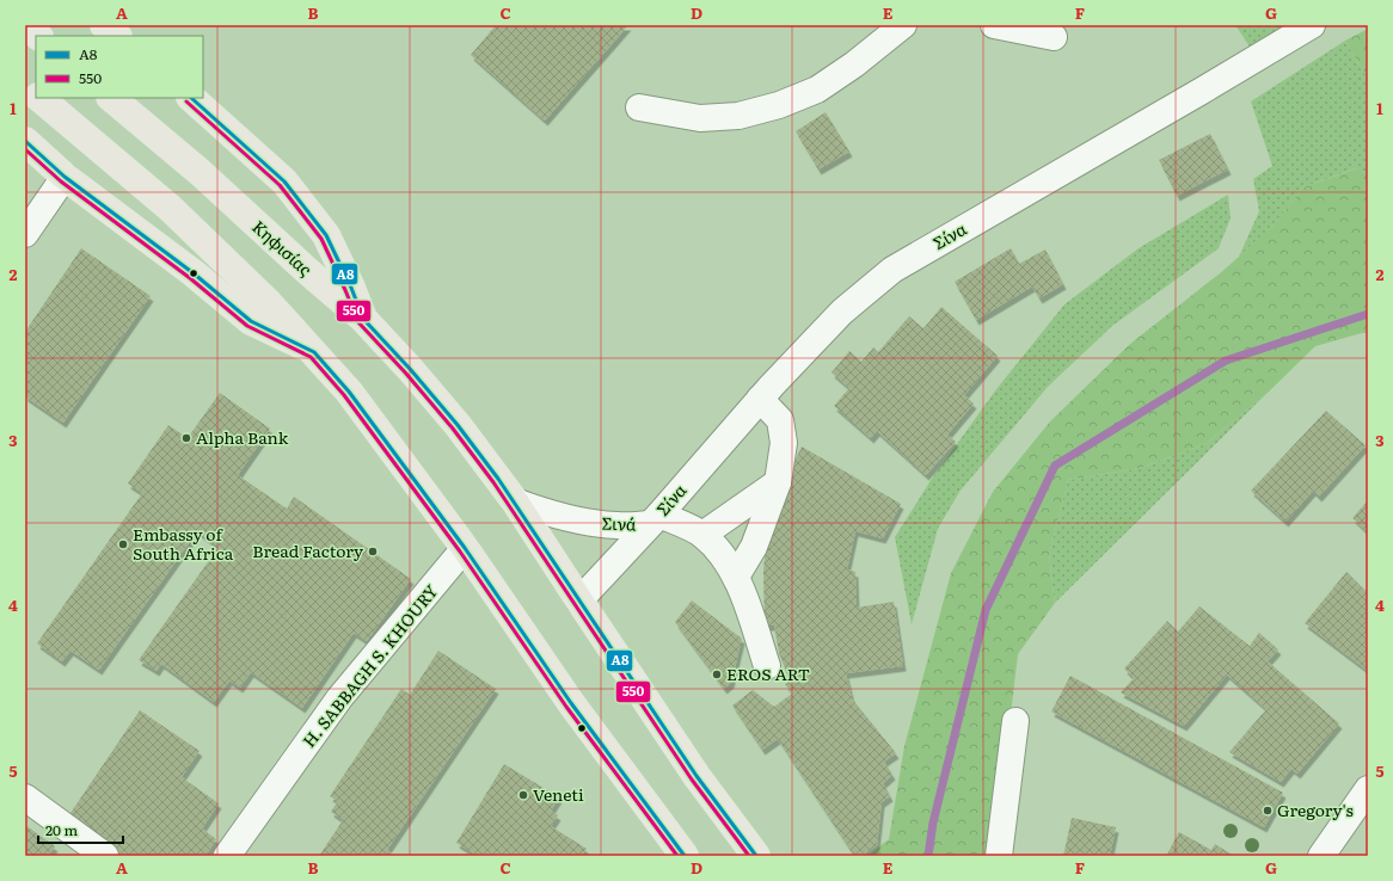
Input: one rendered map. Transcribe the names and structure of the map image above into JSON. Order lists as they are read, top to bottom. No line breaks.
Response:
{"streets":{"main road":["Κηφισίας"],"street":["Σίνα","Σινά","H. SABBAGH S. KHOURY"]},"crossings":[["Σίνα","Σινά"],["Κηφισίας","Σινά"]],"places":["Alpha Bank","Embassy of South Africa","Bread Factory","EROS ART","Veneti","Gregory's"],"lines":["transit line A8","transit line 550"],"legend":["A8","550"],"scale_bar":"20 m","grid":{"columns":["A","B","C","D","E","F","G"],"rows":["1","2","3","4","5"]}}
